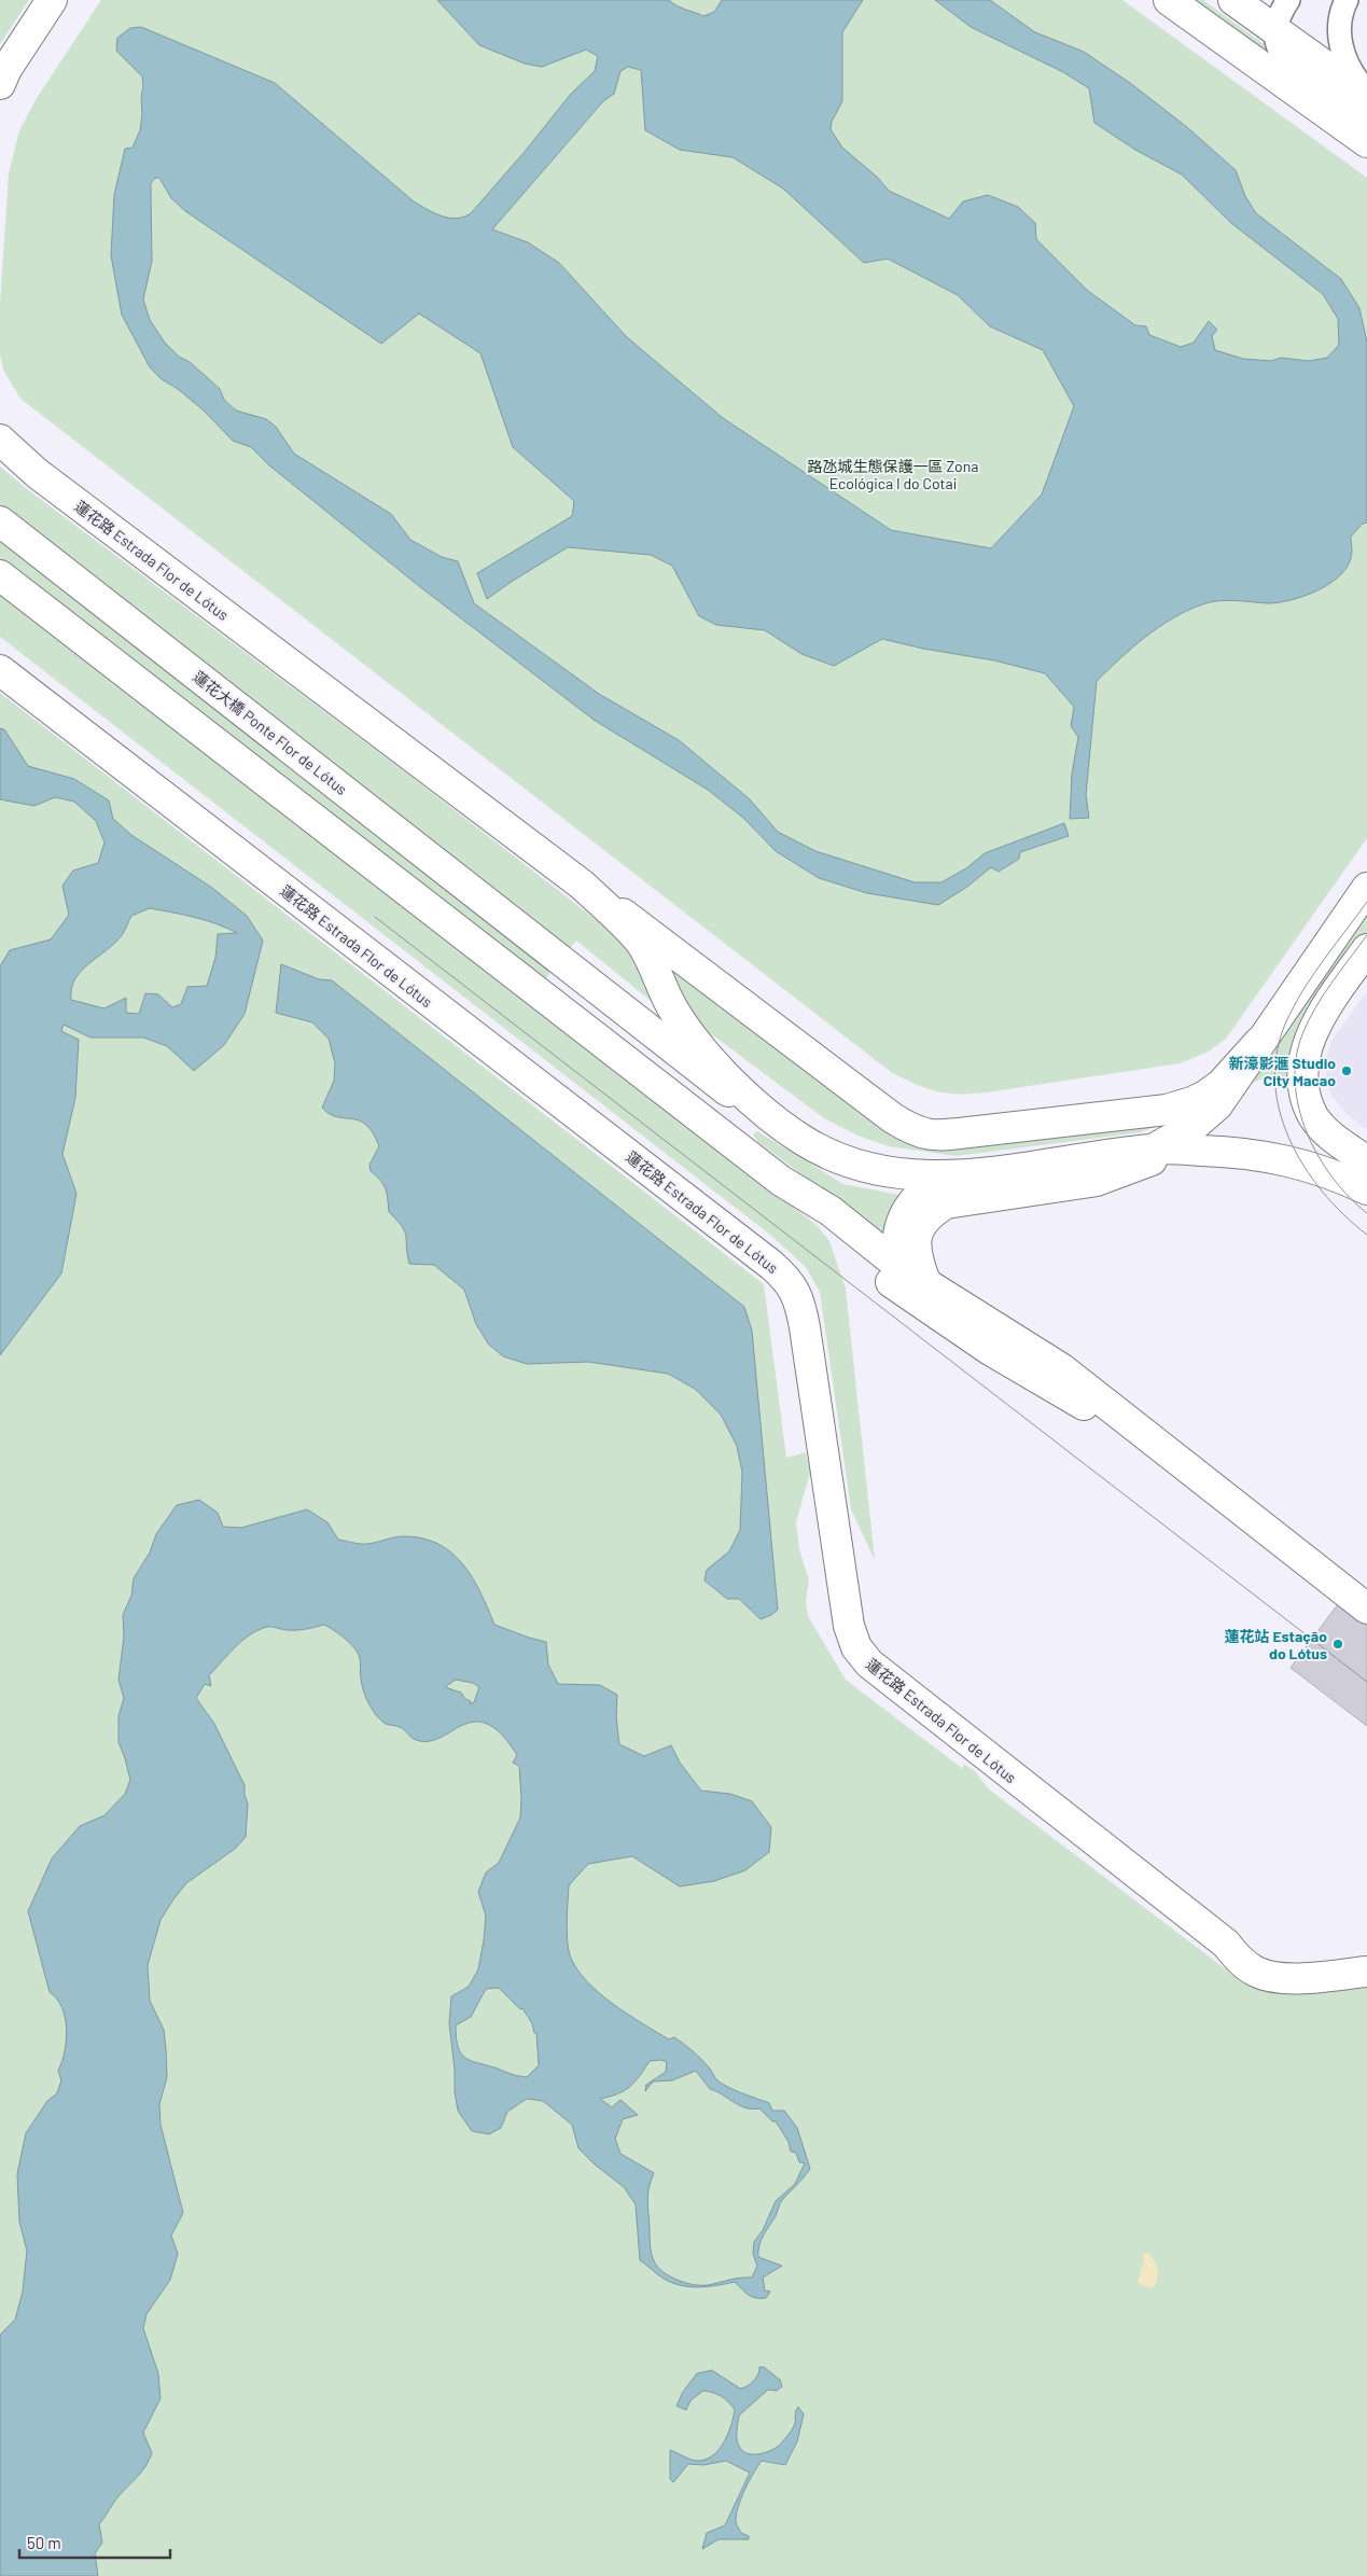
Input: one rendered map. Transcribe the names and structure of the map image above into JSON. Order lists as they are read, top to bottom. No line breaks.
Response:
{"streets":{"main road":["蓮花路 Estrada Flor de Lótus","蓮花大橋 Ponte Flor de Lótus"]},"parks":["路氹城生態保護一區 Zona Ecológica I do Cotai"],"places":["新濠影滙 Studio City Macao","蓮花站 Estação do Lótus"],"scale_bar":"50 m"}
